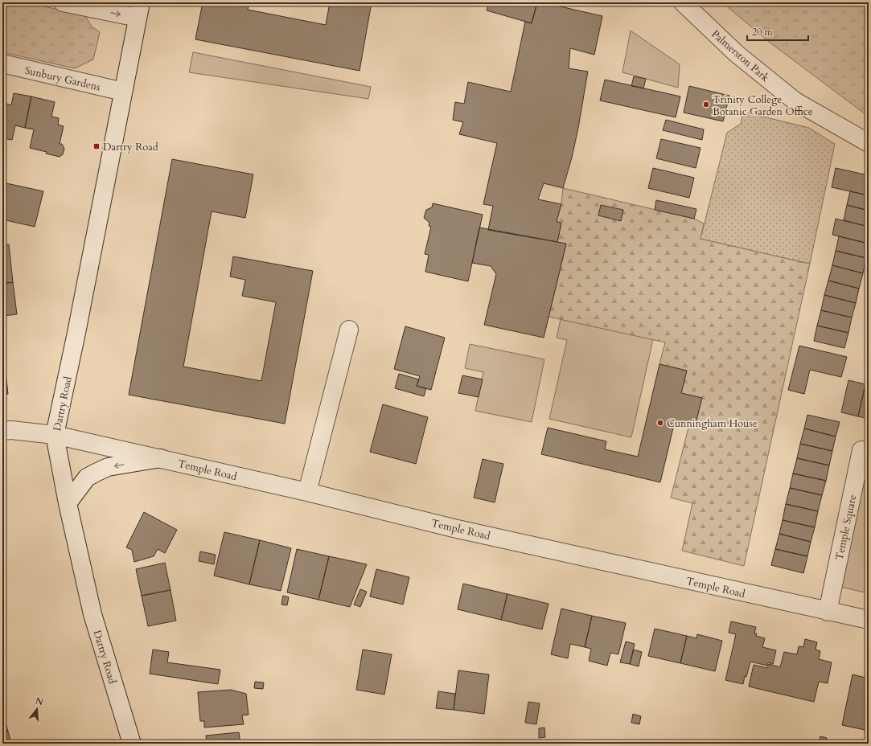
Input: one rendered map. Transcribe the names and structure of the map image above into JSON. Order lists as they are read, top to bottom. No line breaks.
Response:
{"streets":{"street":["Palmerston Park","Sunbury Gardens","Dartry Road","Temple Road","Temple Square"]},"crossings":[["Sunbury Gardens","Dartry Road"],["Dartry Road","Temple Road"],["Temple Road","Temple Square"]],"places":{"other":["Trinity College Botanic Garden Office","Cunningham House"],"transit":["Dartry Road"]},"scale_bar":"20 m","north":"top"}
